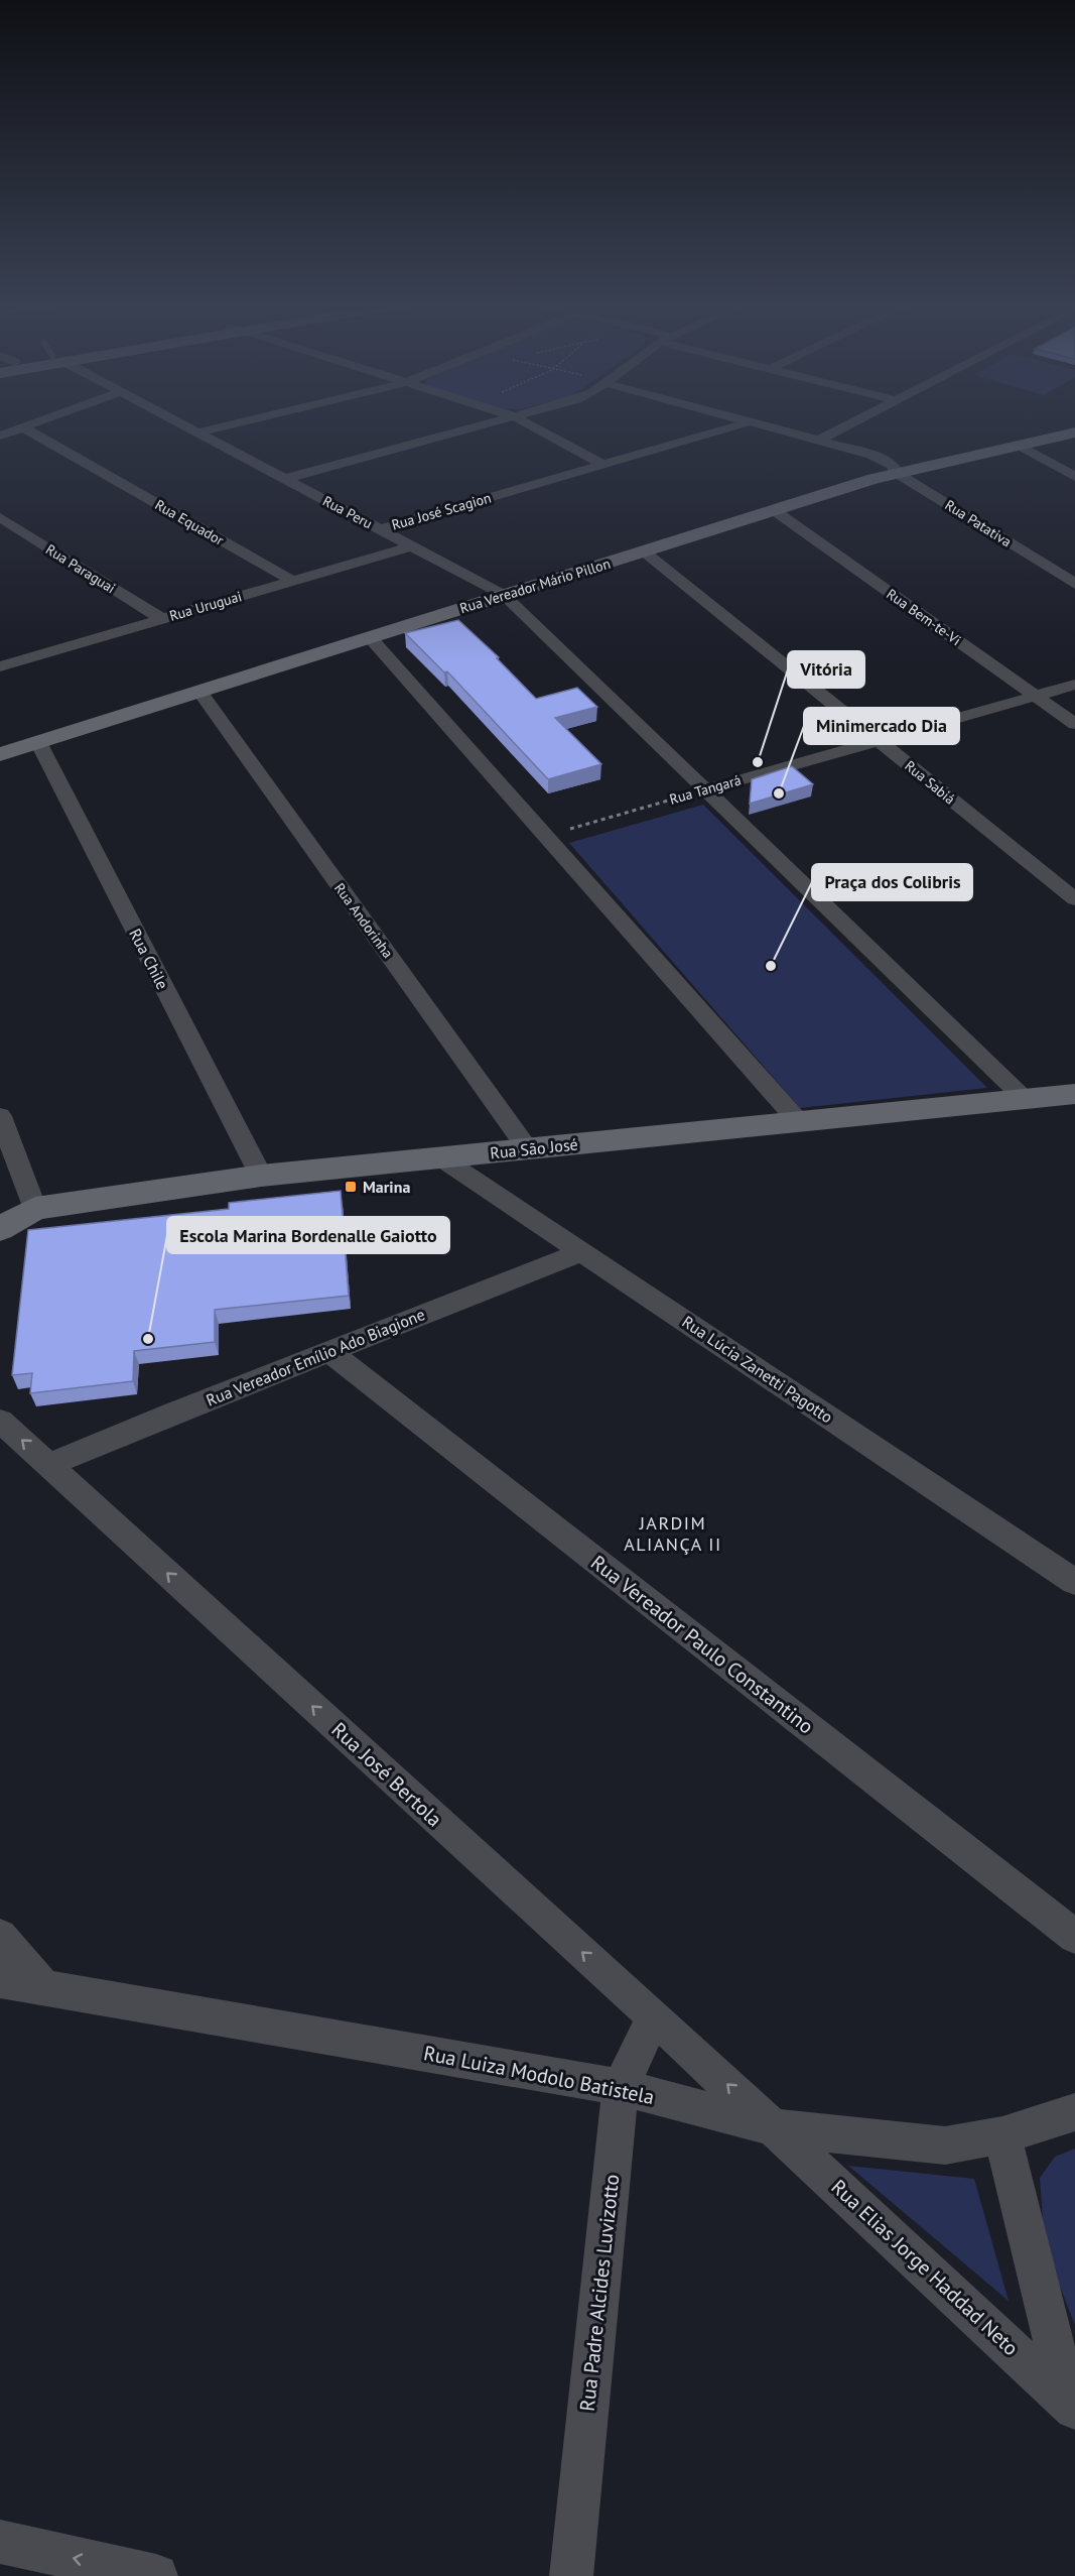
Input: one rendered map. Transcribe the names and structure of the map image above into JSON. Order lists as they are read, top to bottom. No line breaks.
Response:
{"streets":{"street":["Rua José Scagion","Rua Peru","Rua Equador","Rua Patativa","Rua Paraguai","Rua Vereador Mário Pillon","Rua Uruguai","Rua Bem-te-Vi","Rua Sabiá","Rua Tangará","Rua Andorinha","Rua Chile","Rua São José","Rua Vereador Emílio Ado Biagione","Rua Lúcia Zanetti Pagotto","Rua Vereador Paulo Constantino","Rua José Bertola","Rua Luiza Modolo Batistela","Rua Elias Jorge Haddad Neto","Rua Padre Alcides Luvizotto"]},"crossings":[["Rua José Scagion","Rua Peru"],["Rua Peru","Rua Vereador Mário Pillon"],["Rua Peru","Rua Uruguai"],["Rua Peru","Rua Tangará"],["Rua Peru","Rua São José"],["Rua Equador","Rua Uruguai"],["Rua Patativa","Rua Vereador Mário Pillon"],["Rua Paraguai","Rua Uruguai"],["Rua Vereador Mário Pillon","Rua Bem-te-Vi"],["Rua Vereador Mário Pillon","Rua Sabiá"],["Rua Vereador Mário Pillon","Rua Andorinha"],["Rua Vereador Mário Pillon","Rua Chile"],["Rua Bem-te-Vi","Rua Tangará"],["Rua Sabiá","Rua Tangará"],["Rua Andorinha","Rua São José"],["Rua Chile","Rua São José"],["Rua São José","Rua Lúcia Zanetti Pagotto"],["Rua Vereador Emílio Ado Biagione","Rua Lúcia Zanetti Pagotto"],["Rua Vereador Emílio Ado Biagione","Rua Vereador Paulo Constantino"],["Rua Vereador Emílio Ado Biagione","Rua José Bertola"],["Rua José Bertola","Rua Luiza Modolo Batistela"],["Rua José Bertola","Rua Elias Jorge Haddad Neto"],["Rua José Bertola","Rua Padre Alcides Luvizotto"],["Rua Luiza Modolo Batistela","Rua Elias Jorge Haddad Neto"],["Rua Luiza Modolo Batistela","Rua Padre Alcides Luvizotto"]],"one_way":["Rua José Bertola"],"districts":["JARDIM ALIANÇA II"],"places":{"other":["Vitória","Minimercado Dia","Praça dos Colibris","Escola Marina Bordenalle Gaiotto"],"transit":["Marina"]}}
